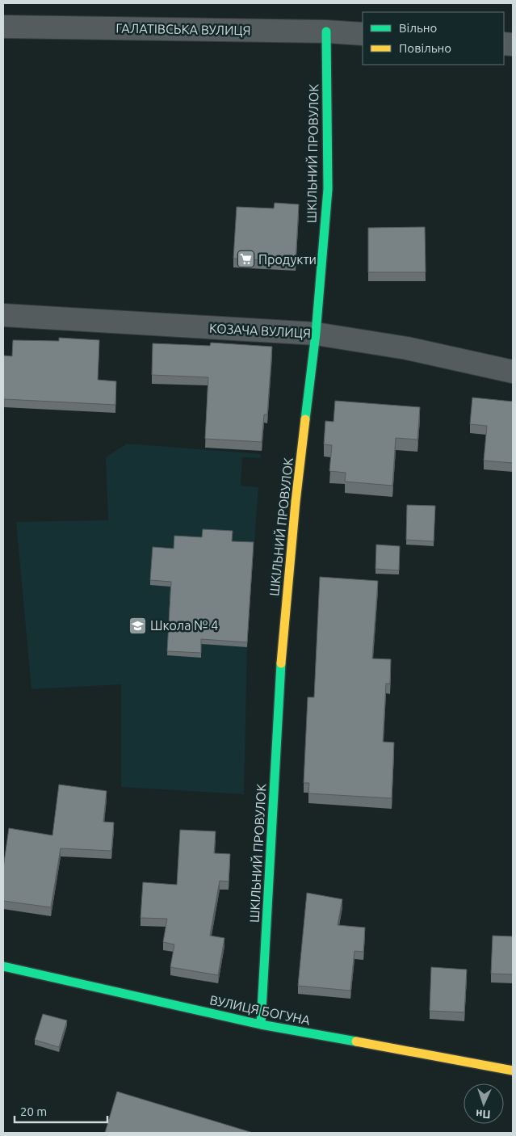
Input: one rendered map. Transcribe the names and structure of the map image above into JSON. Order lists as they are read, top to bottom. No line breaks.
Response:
{"streets":{"street":["ГАЛАТІВСЬКА ВУЛИЦЯ","ШКІЛЬНИЙ ПРОВУЛОК","КОЗАЧА ВУЛИЦЯ","ВУЛИЦЯ БОГУНА"]},"crossings":[["ГАЛАТІВСЬКА ВУЛИЦЯ","ШКІЛЬНИЙ ПРОВУЛОК"],["ШКІЛЬНИЙ ПРОВУЛОК","КОЗАЧА ВУЛИЦЯ"],["ШКІЛЬНИЙ ПРОВУЛОК","ВУЛИЦЯ БОГУНА"]],"places":{"supermarket":["Продукти"],"school or university":["Школа № 4"]},"legend":["Вільно","Повільно"],"scale_bar":"20 m","north":"bottom"}
